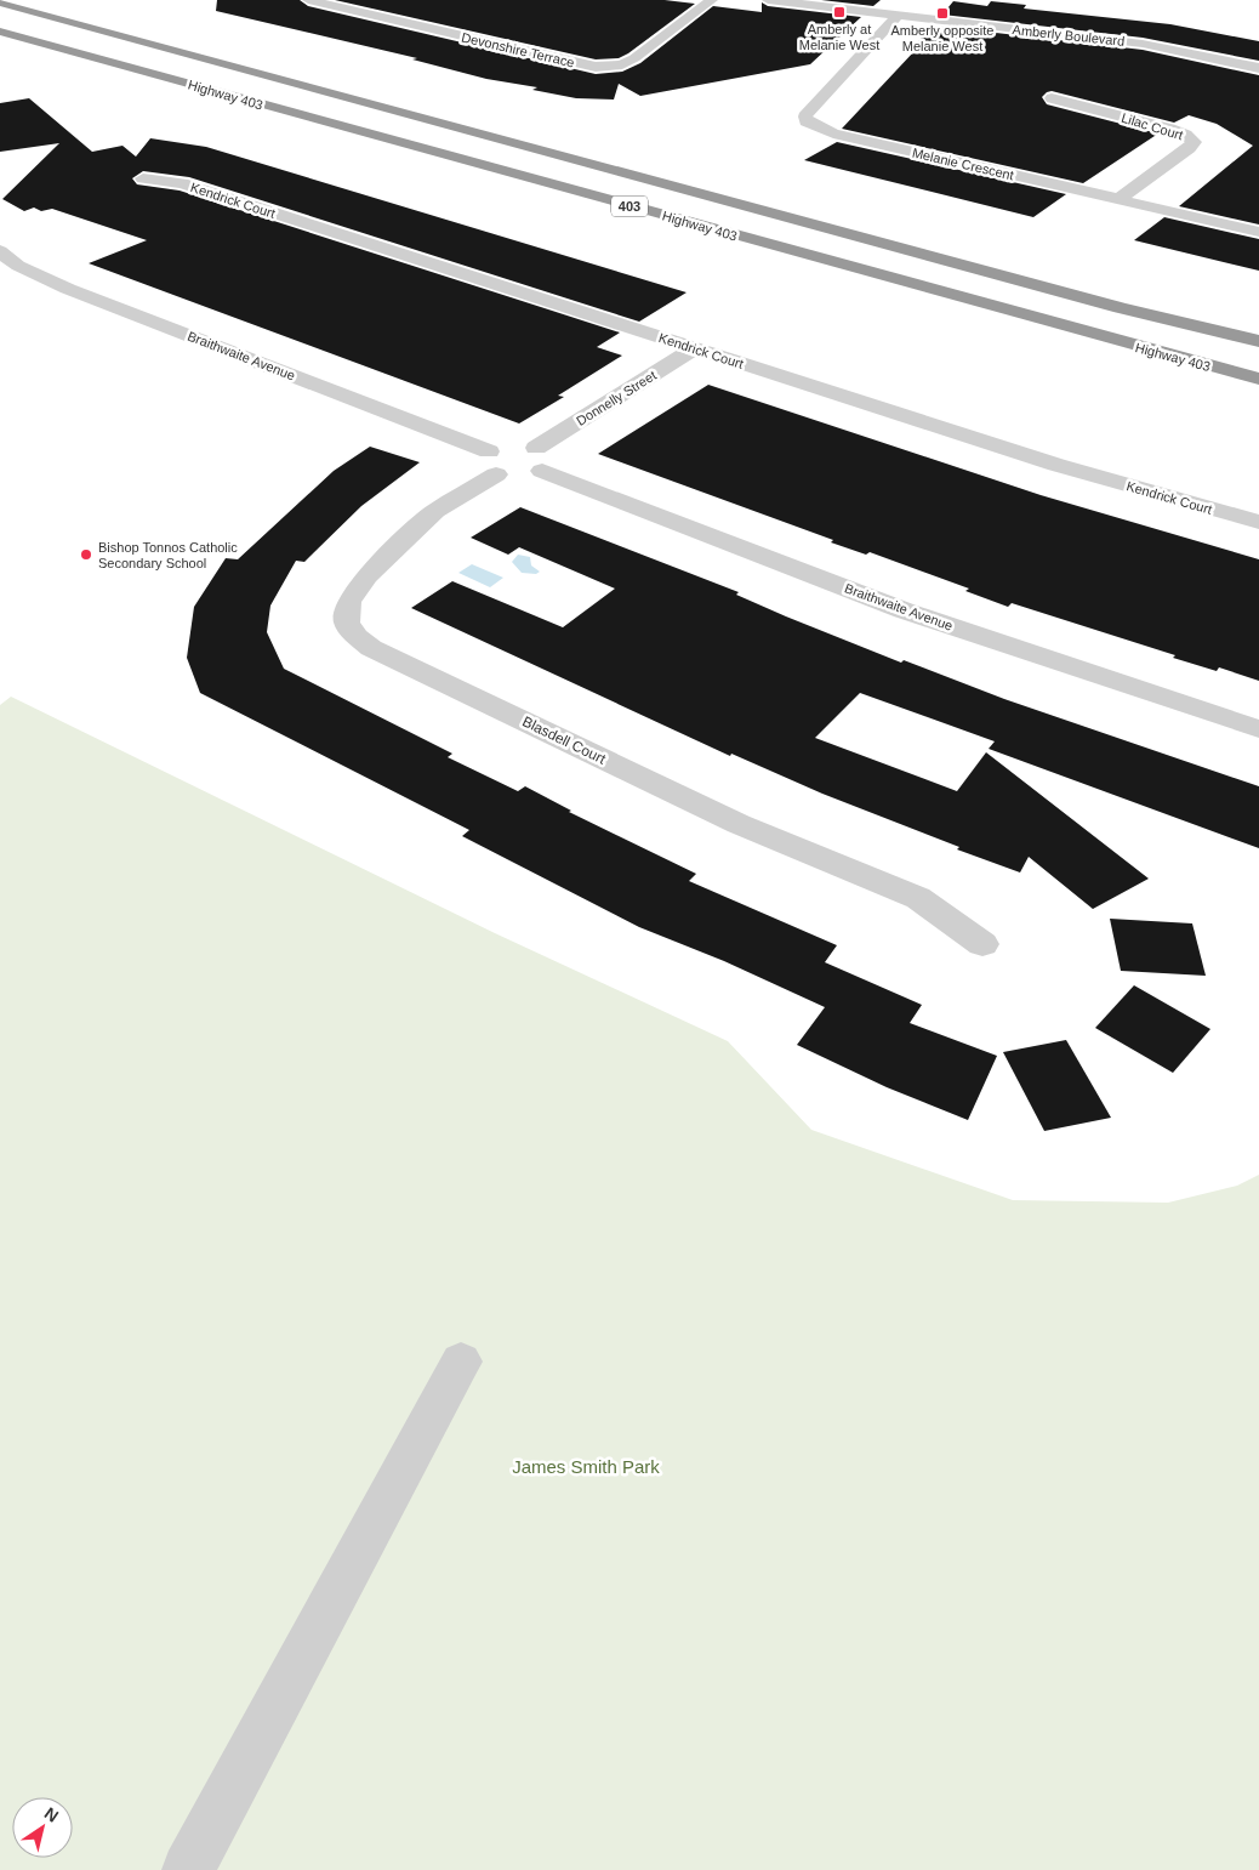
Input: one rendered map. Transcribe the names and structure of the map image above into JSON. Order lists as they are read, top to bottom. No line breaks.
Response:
{"streets":{"highway":["Highway 403","403"],"street":["Amberly Boulevard","Devonshire Terrace","Lilac Court","Melanie Crescent","Kendrick Court","Braithwaite Avenue","Donnelly Street","Blasdell Court"]},"crossings":[["Amberly Boulevard","Melanie Crescent"],["Lilac Court","Melanie Crescent"],["Kendrick Court","Donnelly Street"],["Braithwaite Avenue","Donnelly Street"],["Braithwaite Avenue","Blasdell Court"],["Donnelly Street","Blasdell Court"]],"parks":["James Smith Park"],"places":{"transit":["Amberly at Melanie West","Amberly opposite Melanie West"],"other":["Bishop Tonnos Catholic Secondary School"]},"north":"top right"}
